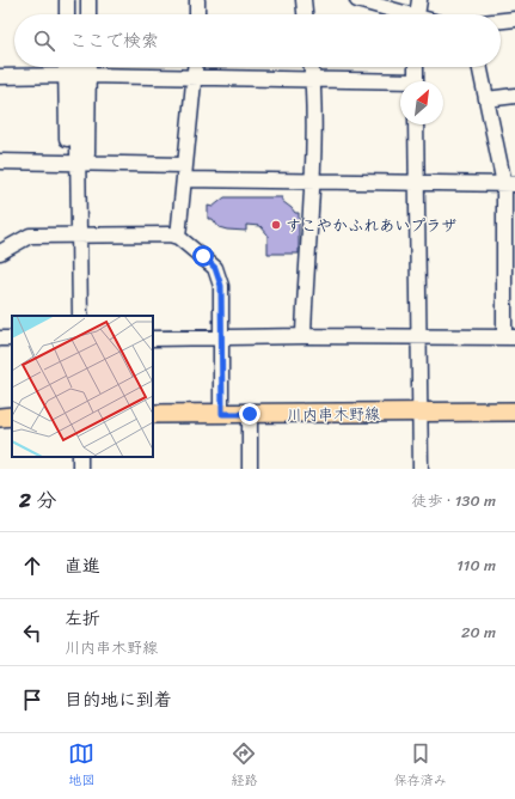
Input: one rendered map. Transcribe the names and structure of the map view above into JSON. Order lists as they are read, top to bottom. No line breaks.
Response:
{"streets":{"main road":["川内串木野線"]},"places":["すこやかふれあいプラザ"],"north":"top right","page":{"search":"ここで検索","heading":["2 分","徒歩 · 130 m"],"list":[["直進","110 m"],["左折","川内串木野線","20 m"],"目的地に到着"],"nav":["地図","経路","保存済み"]}}
